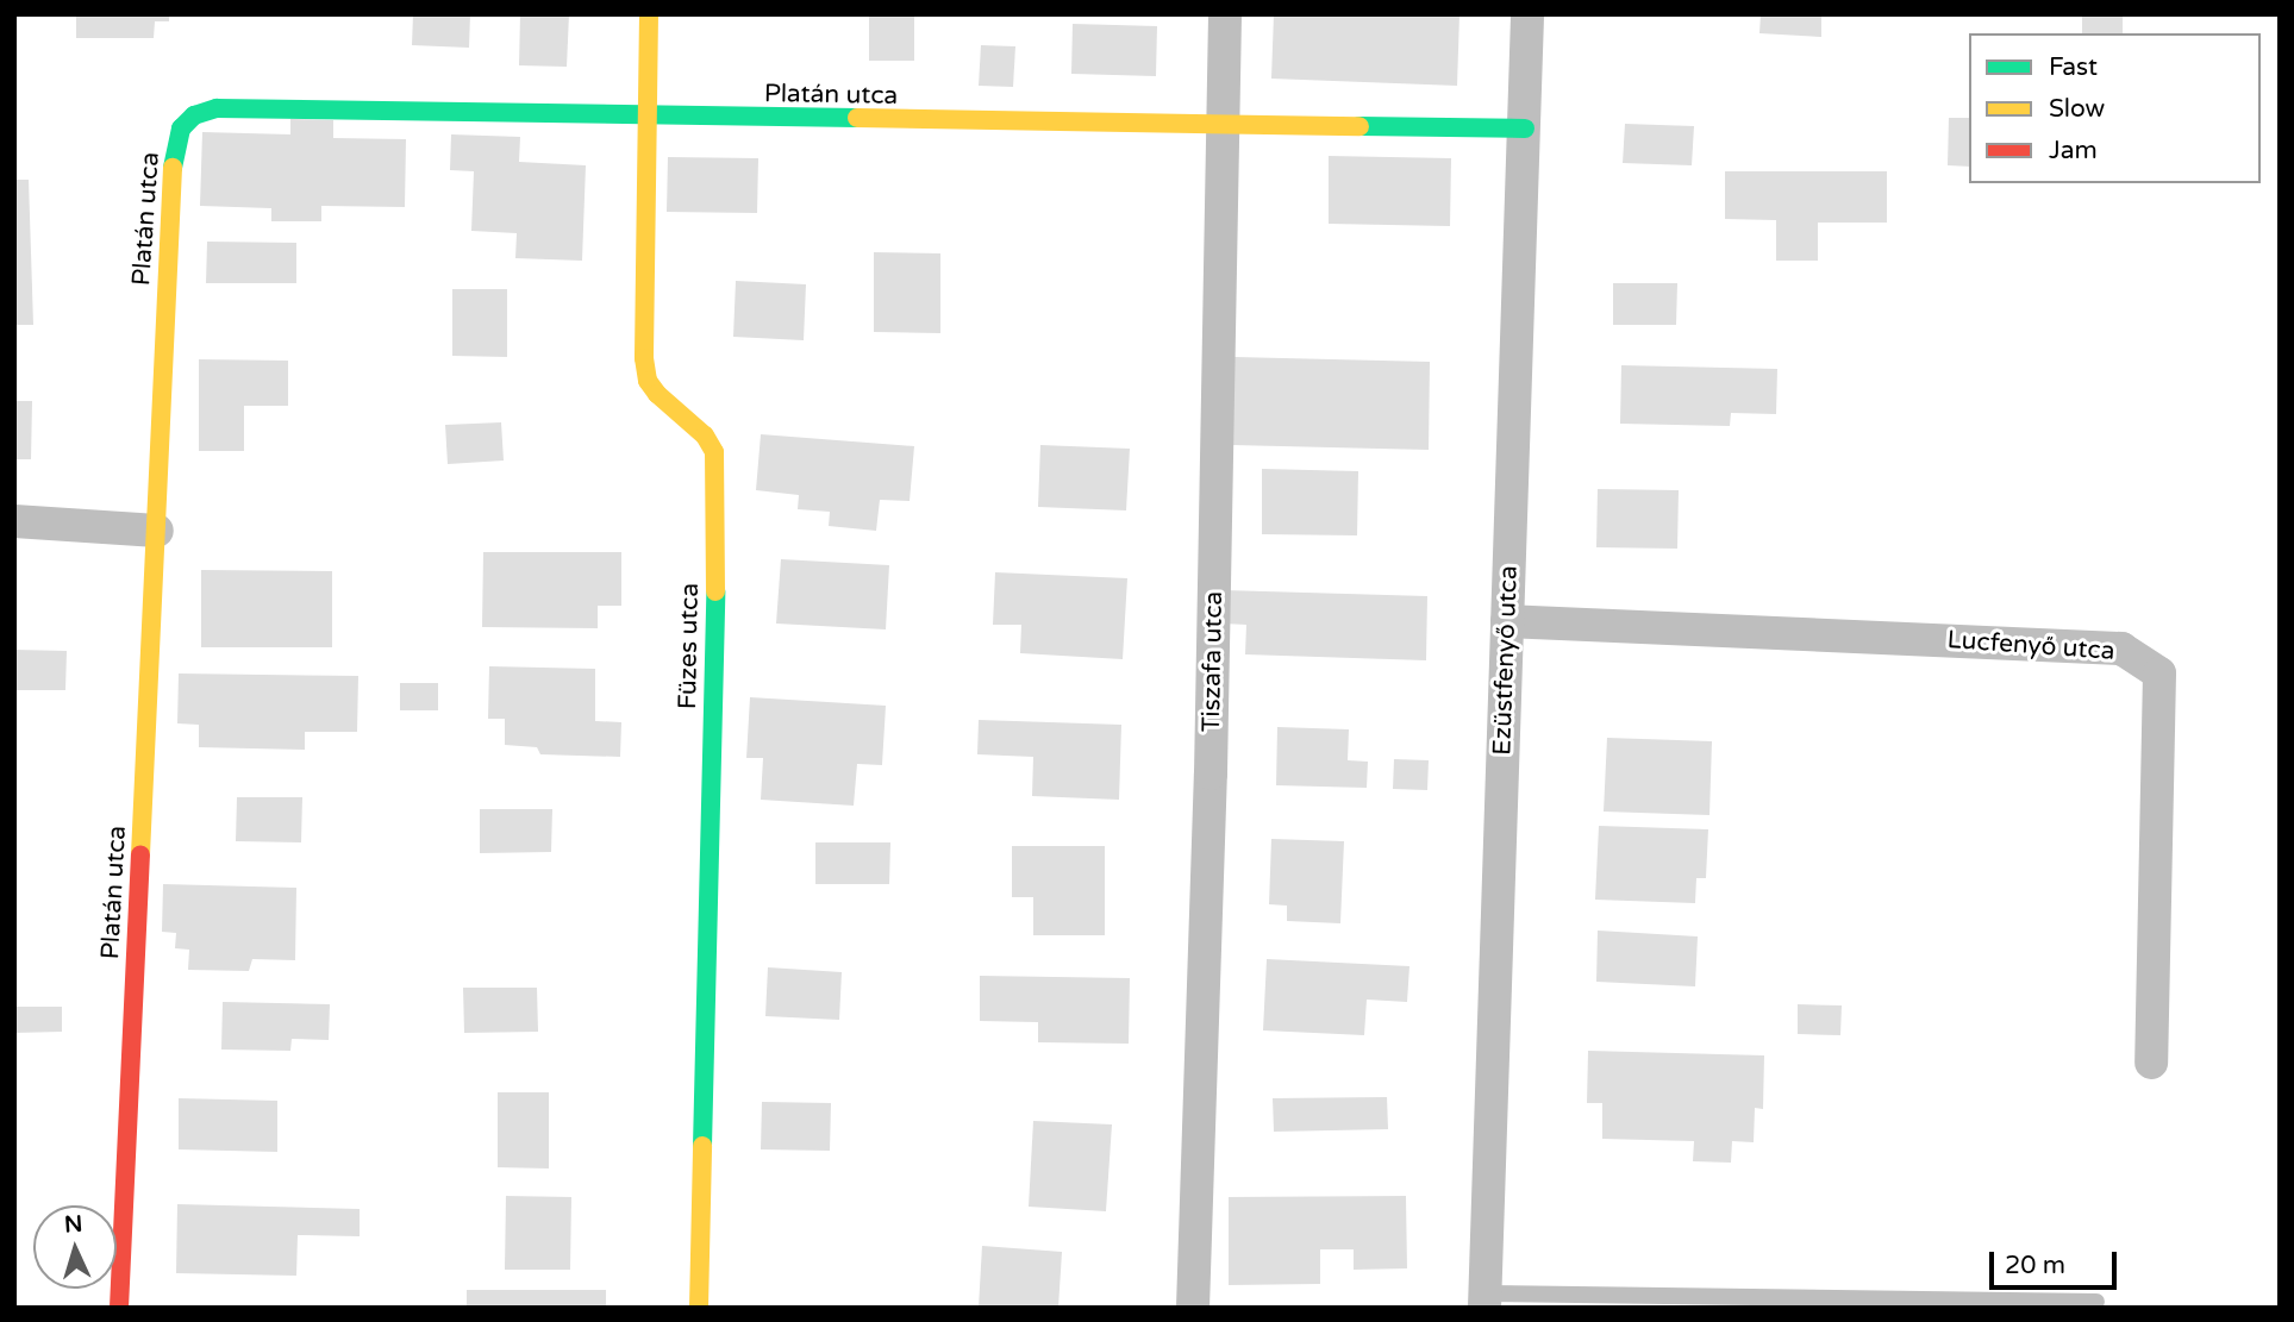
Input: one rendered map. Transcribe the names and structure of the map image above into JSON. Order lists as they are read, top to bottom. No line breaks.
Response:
{"streets":{"street":["Platán utca","Füzes utca","Lucfenyő utca","Ezüstfenyő utca","Tiszafa utca"]},"crossings":[["Platán utca","Füzes utca"],["Platán utca","Ezüstfenyő utca"],["Platán utca","Tiszafa utca"],["Lucfenyő utca","Ezüstfenyő utca"]],"legend":["Fast","Slow","Jam"],"scale_bar":"20 m","north":"top"}
